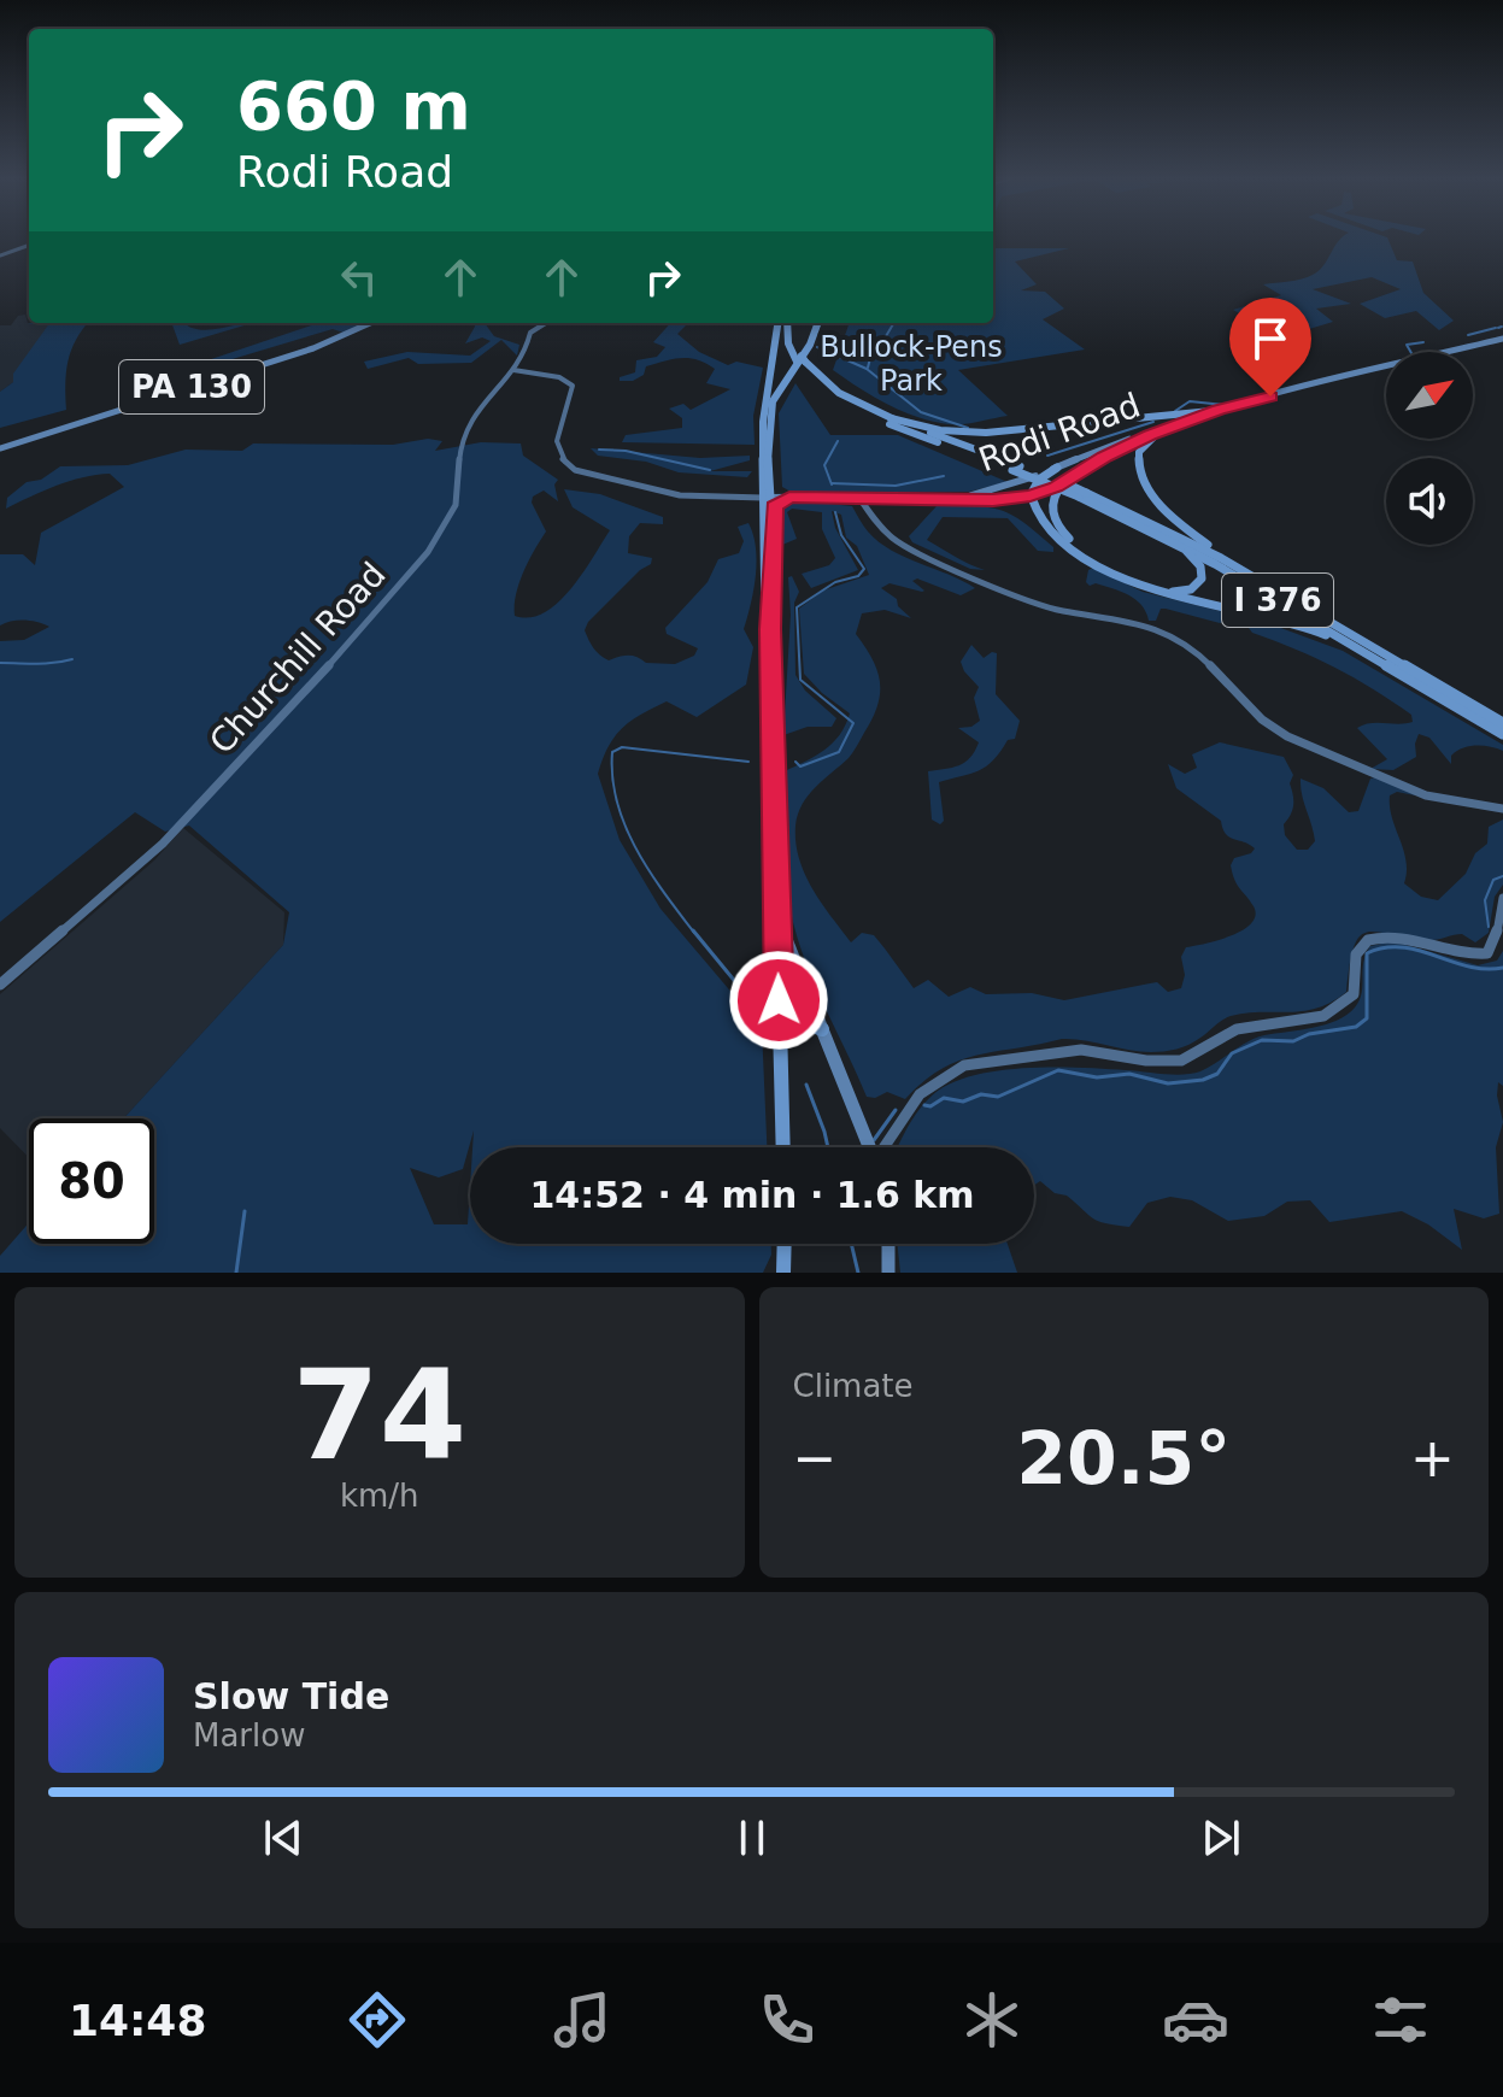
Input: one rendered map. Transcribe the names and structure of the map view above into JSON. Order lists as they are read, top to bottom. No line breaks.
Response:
{"streets":{"highway":["I 376"],"main road":["PA 130","Rodi Road"],"street":["Churchill Road"]},"parks":["Bullock-Pens Park"],"north":"top right","page":{"turn":["660 m","Rodi Road"],"limit":"80","trip":"14:52 · 4 min · 1.6 km","tile":[["74","km/h"],"Climate"],"heat":["−","20.5°","+"],"song":["Slow Tide","Marlow"],"tabs":"14:48"}}
